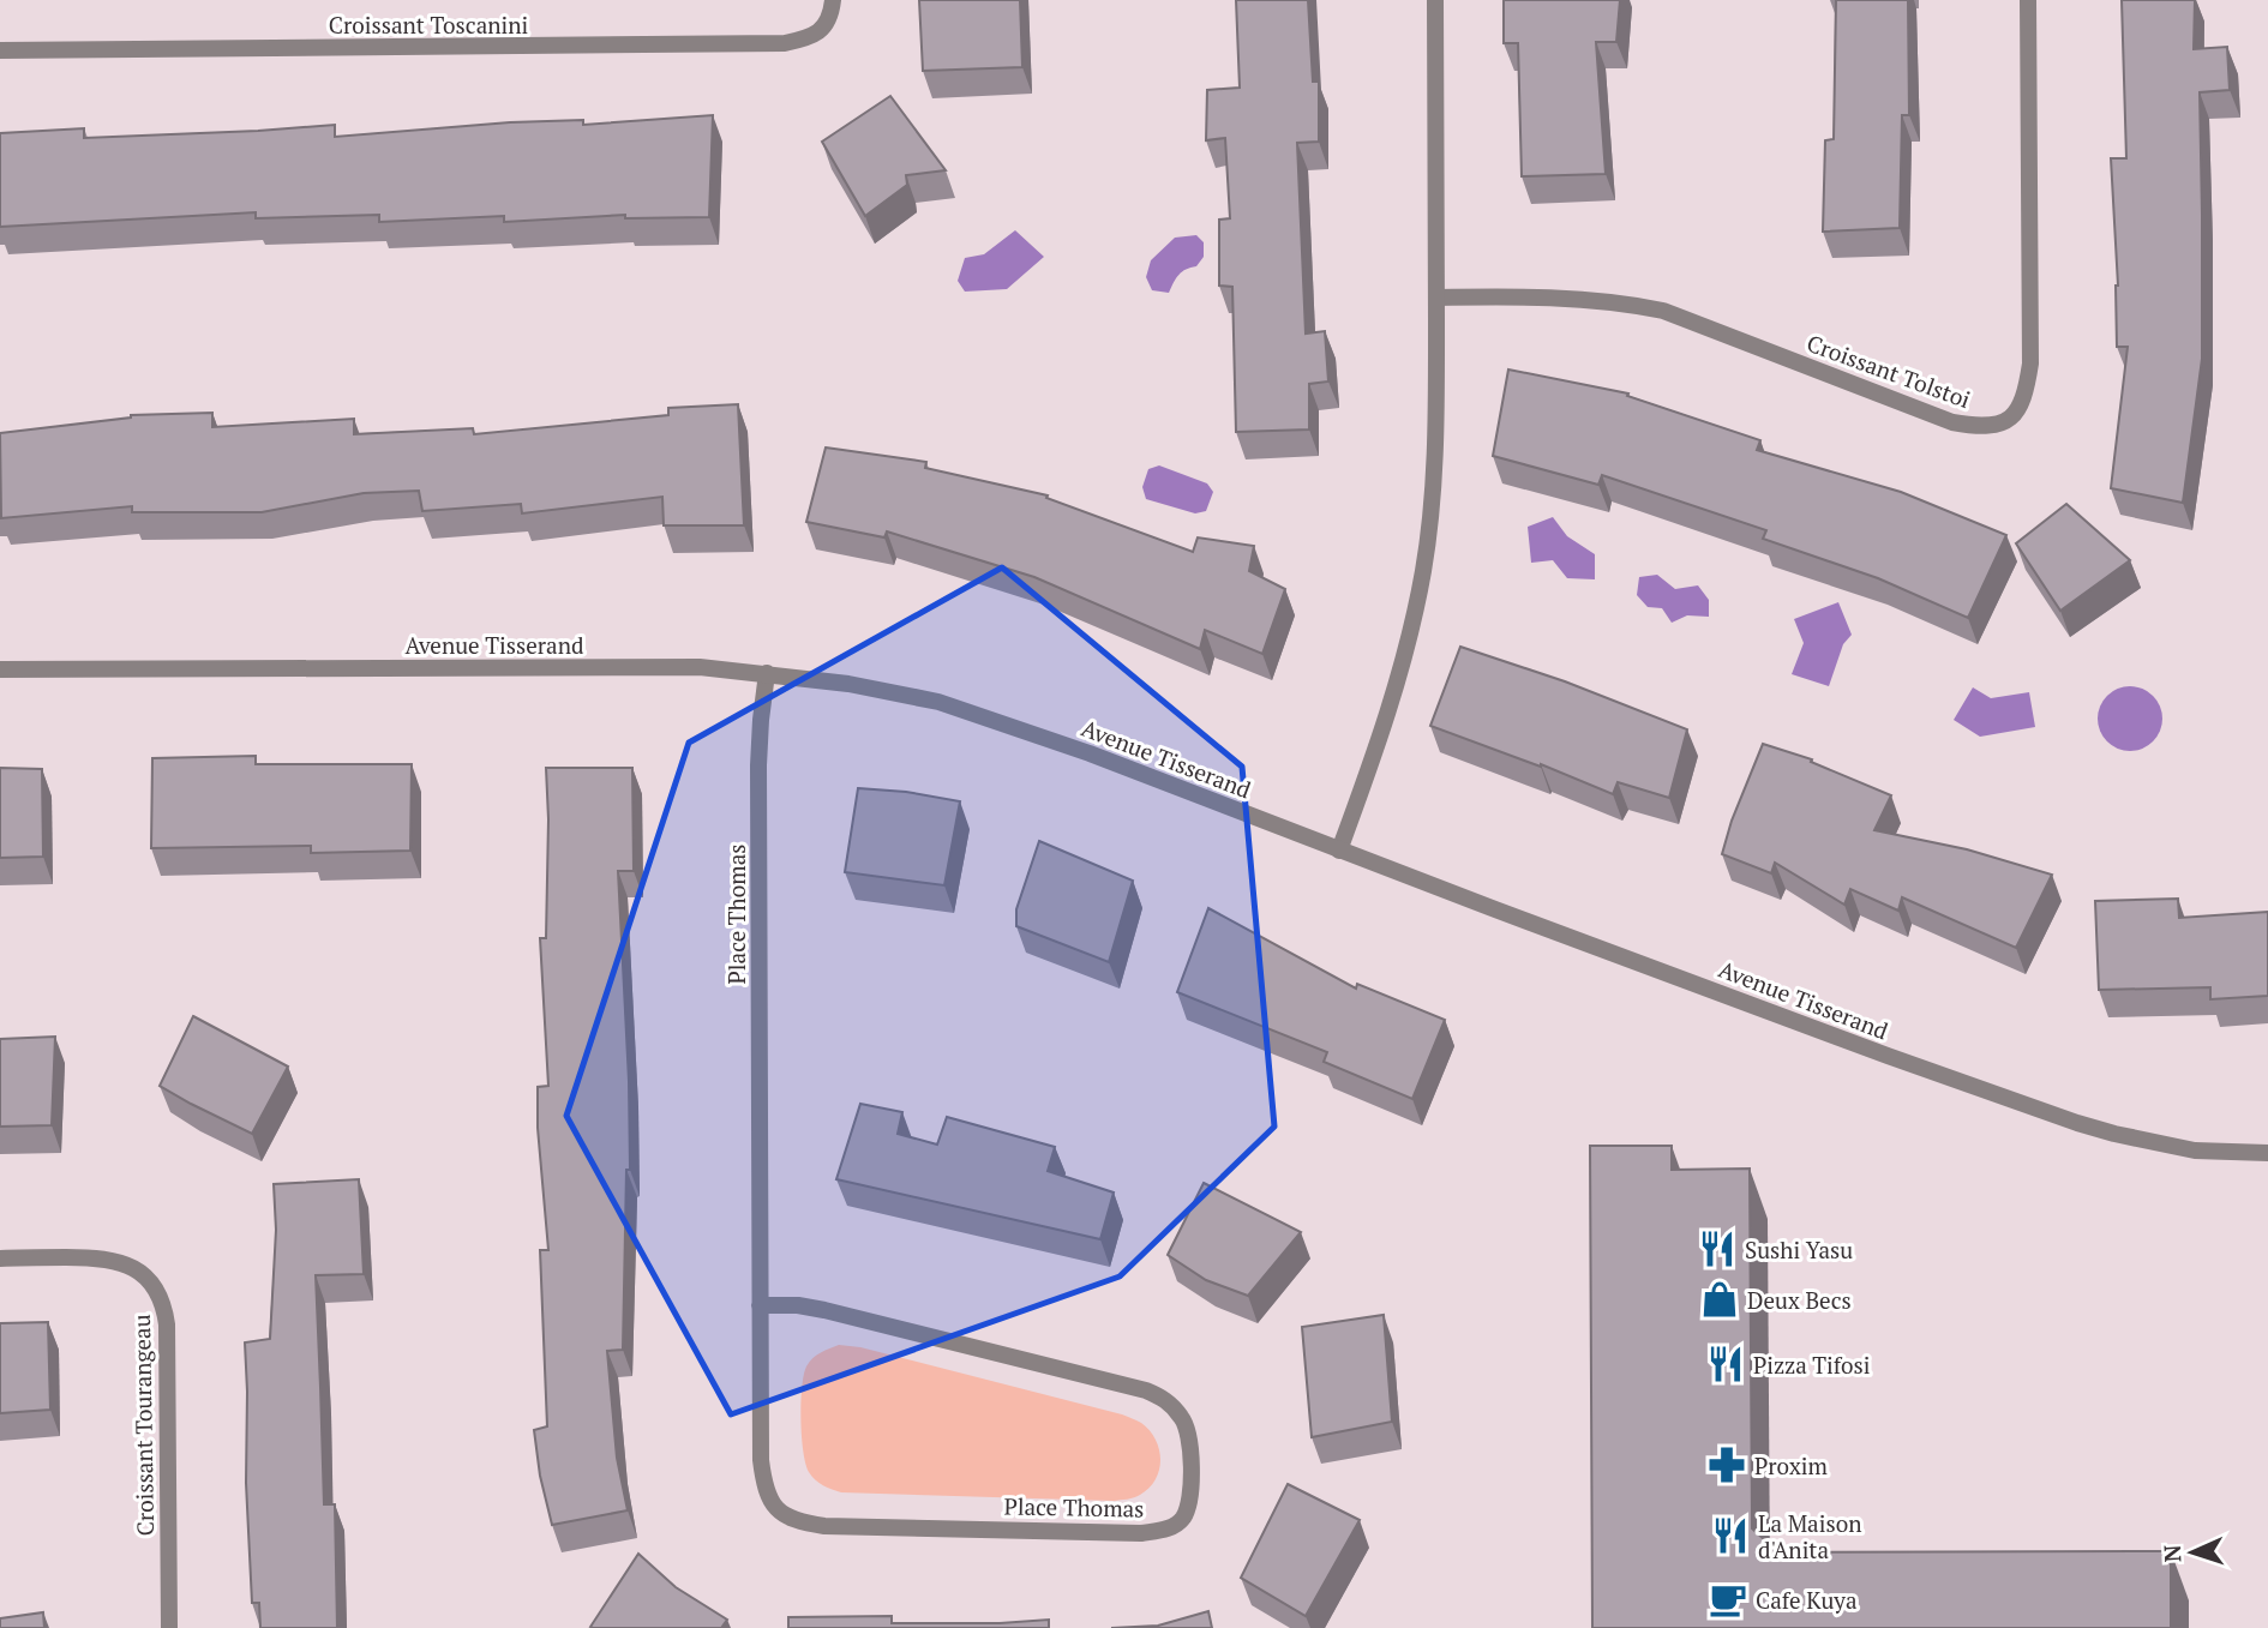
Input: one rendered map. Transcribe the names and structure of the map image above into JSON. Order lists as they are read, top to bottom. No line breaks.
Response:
{"streets":{"street":["Croissant Toscanini","Croissant Tolstoi","Avenue Tisserand","Place Thomas","Croissant Tourangeau"]},"crossings":[["Avenue Tisserand","Place Thomas"]],"places":{"restaurant":["Sushi Yasu","Pizza Tifosi","La Maison d'Anita"],"shop":["Deux Becs"],"pharmacy":["Proxim"],"cafe":["Cafe Kuya"]},"north":"left"}
